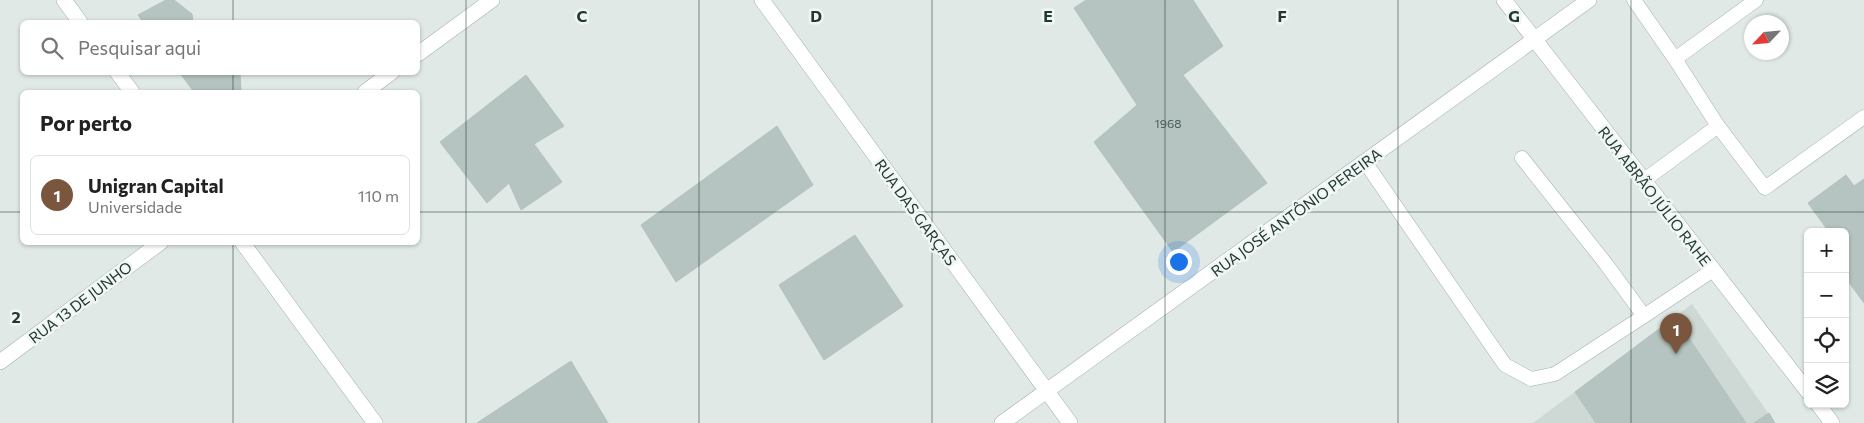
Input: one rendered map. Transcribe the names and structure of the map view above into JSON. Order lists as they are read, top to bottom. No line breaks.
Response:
{"streets":{"street":["RUA ABRÃO JÚLIO RAHE","RUA DAS GARÇAS","RUA JOSÉ ANTÔNIO PEREIRA","RUA 13 DE JUNHO"]},"crossings":[["RUA ABRÃO JÚLIO RAHE","RUA JOSÉ ANTÔNIO PEREIRA"],["RUA DAS GARÇAS","RUA JOSÉ ANTÔNIO PEREIRA"]],"house_numbers":["1968"],"north":"bottom left","page":{"search":"Pesquisar aqui","heading":"Por perto","list":[{"mark":"1","name":"Unigran Capital","note":"Universidade","value":"110 m"}],"map_buttons":["+","−"],"pins":"1"},"grid":{"columns":["C","D","E","F","G"],"rows":["2"]}}
